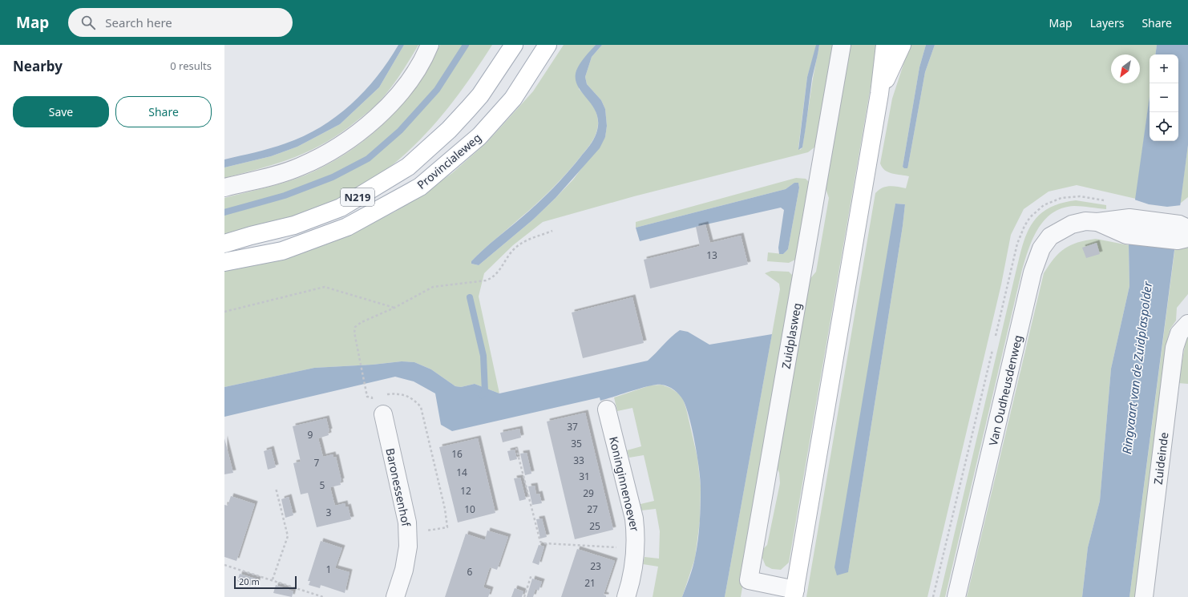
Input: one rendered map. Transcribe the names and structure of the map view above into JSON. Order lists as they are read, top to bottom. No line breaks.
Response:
{"streets":{"main road":["Provincialeweg","N219","Zuidplasweg"],"street":["Van Oudheusdenweg","Zuideinde","Koninginnenoever","Baronessenhof"]},"water":["Ringvaart van de Zuidplaspolder"],"house_numbers":["13","37","9","35","16","33","7","14","31","5","12","29","10","27","3","25","23","1","6","21"],"scale_bar":"20 m","north":"bottom left","page":{"header":"Map","search":"Search here","nav":["Map","Layers","Share"],"heading":["Nearby","0 results"],"map_buttons":["+","−"],"buttons":["Save","Share"],"scale":"20 m"}}
